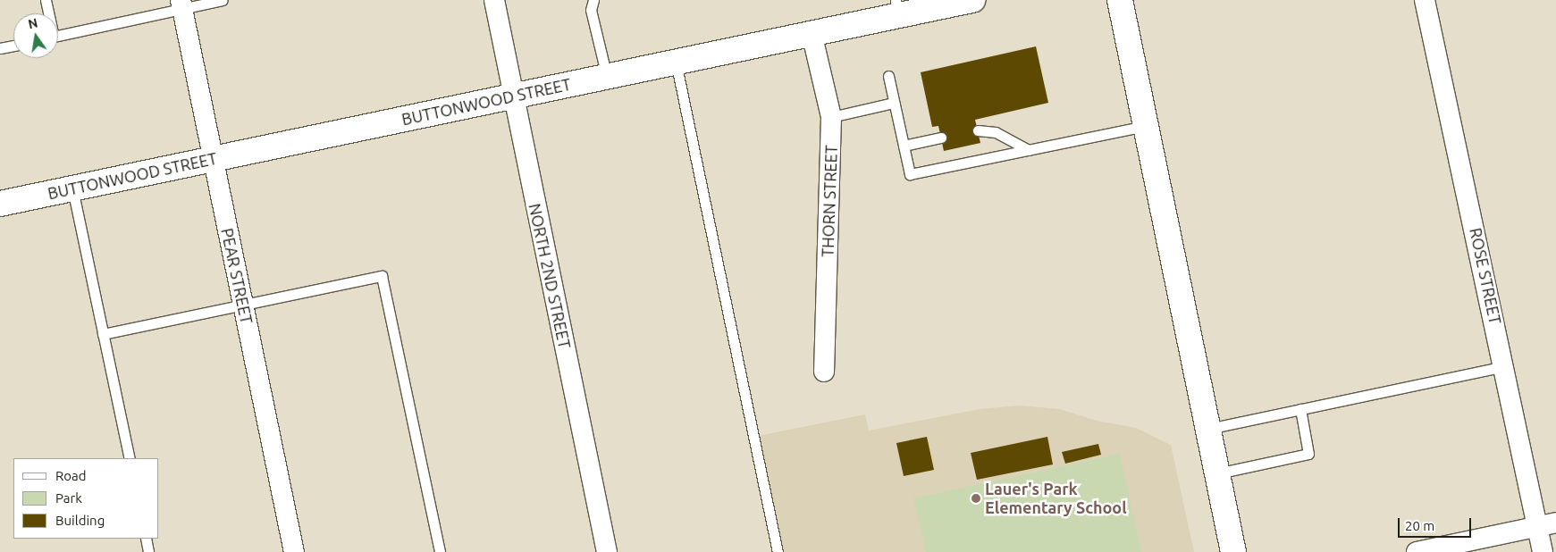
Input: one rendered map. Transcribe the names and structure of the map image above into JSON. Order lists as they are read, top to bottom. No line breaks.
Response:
{"streets":{"street":["BUTTONWOOD STREET","THORN STREET","PEAR STREET","NORTH 2ND STREET","ROSE STREET"]},"crossings":[["BUTTONWOOD STREET","THORN STREET"],["BUTTONWOOD STREET","PEAR STREET"],["BUTTONWOOD STREET","NORTH 2ND STREET"]],"places":["Lauer's Park Elementary School"],"legend":["Road","Park","Building"],"scale_bar":"20 m","north":"top"}
